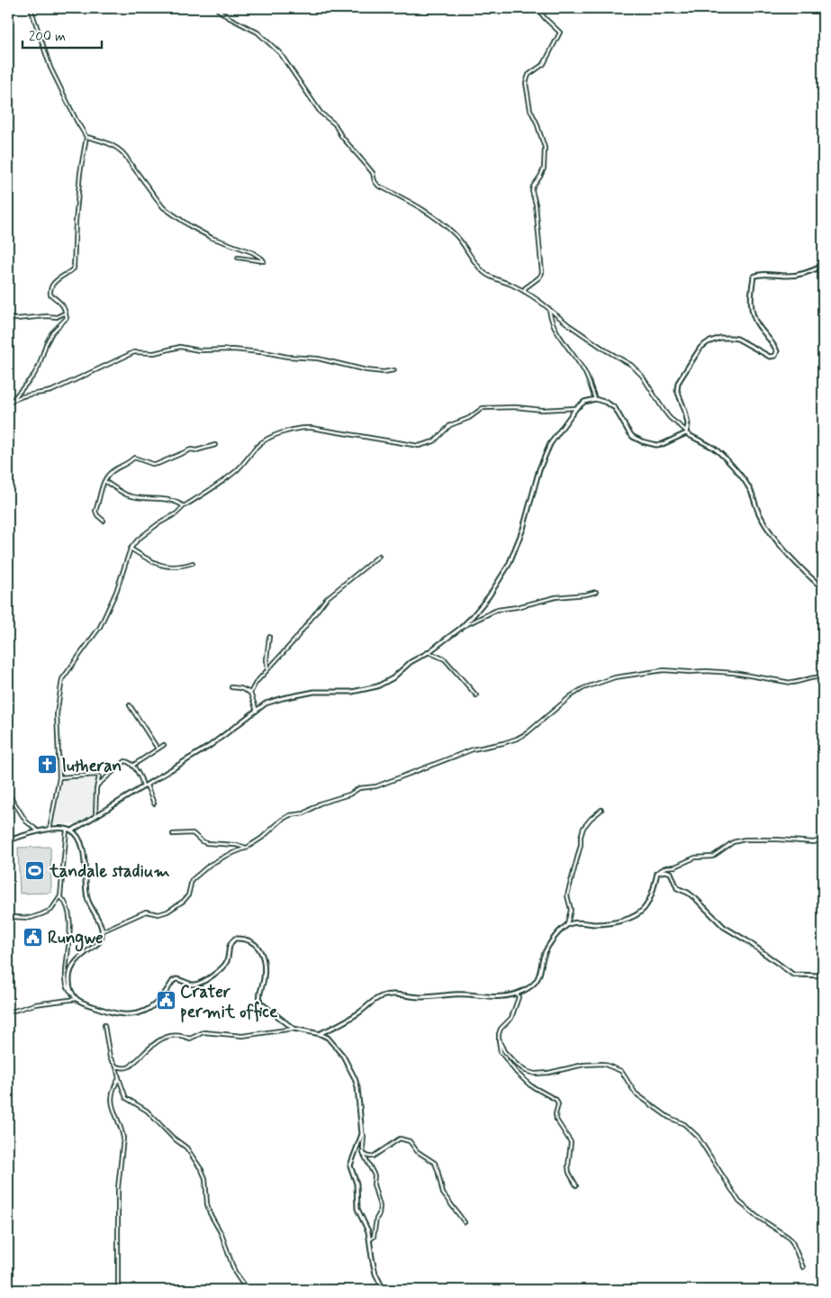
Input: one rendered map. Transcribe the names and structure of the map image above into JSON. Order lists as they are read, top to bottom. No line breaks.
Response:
{"places":{"church":["lutheran"],"sports":["tandale stadium"],"public building":["Rungwe","Crater permit office"]},"scale_bar":"200 m"}
